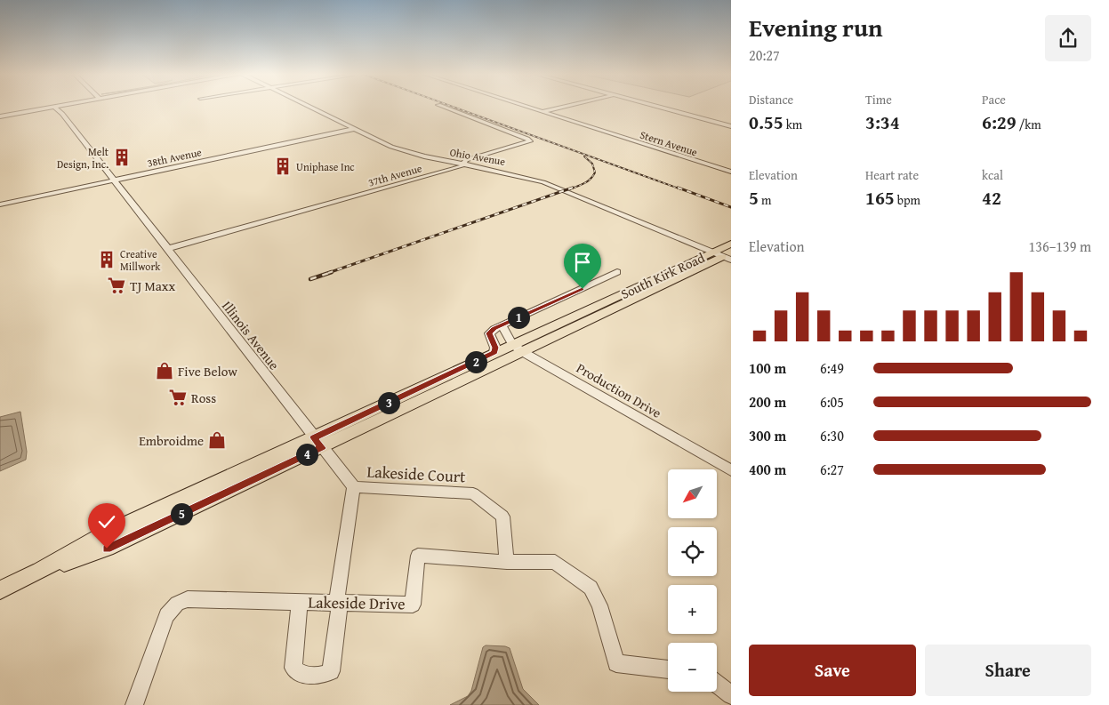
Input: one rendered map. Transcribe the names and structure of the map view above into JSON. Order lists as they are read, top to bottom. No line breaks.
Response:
{"streets":{"main road":["South Kirk Road"],"street":["Stern Avenue","Ohio Avenue","38th Avenue","37th Avenue","Illinois Avenue","Production Drive","Lakeside Court","Lakeside Drive"]},"crossings":[["Ohio Avenue","38th Avenue"],["Ohio Avenue","37th Avenue"],["Ohio Avenue","South Kirk Road"],["38th Avenue","Illinois Avenue"],["37th Avenue","Illinois Avenue"],["South Kirk Road","Illinois Avenue"],["South Kirk Road","Production Drive"],["Illinois Avenue","Lakeside Court"],["Lakeside Court","Lakeside Drive"]],"places":{"building":["Melt Design, Inc.","Uniphase Inc","Creative Millwork"],"supermarket":["TJ Maxx","Ross"],"shop":["Five Below","Embroidme"]},"north":"bottom left","page":{"heading":["Evening run","20:27"],"stats":[["Distance","0.55 km"],["Time","3:34"],["Pace","6:29 /km"],["Elevation","5 m"],["Heart rate","165 bpm"],["kcal","42"]],"chart":["Elevation","136–139 m"],"pins":["1","2","3","4","5"],"list":[{"name":"100 m","note":"6:49"},{"name":"200 m","note":"6:05"},{"name":"300 m","note":"6:30"},{"name":"400 m","note":"6:27"}],"map_buttons":["+","−"],"buttons":["Save","Share"]}}
